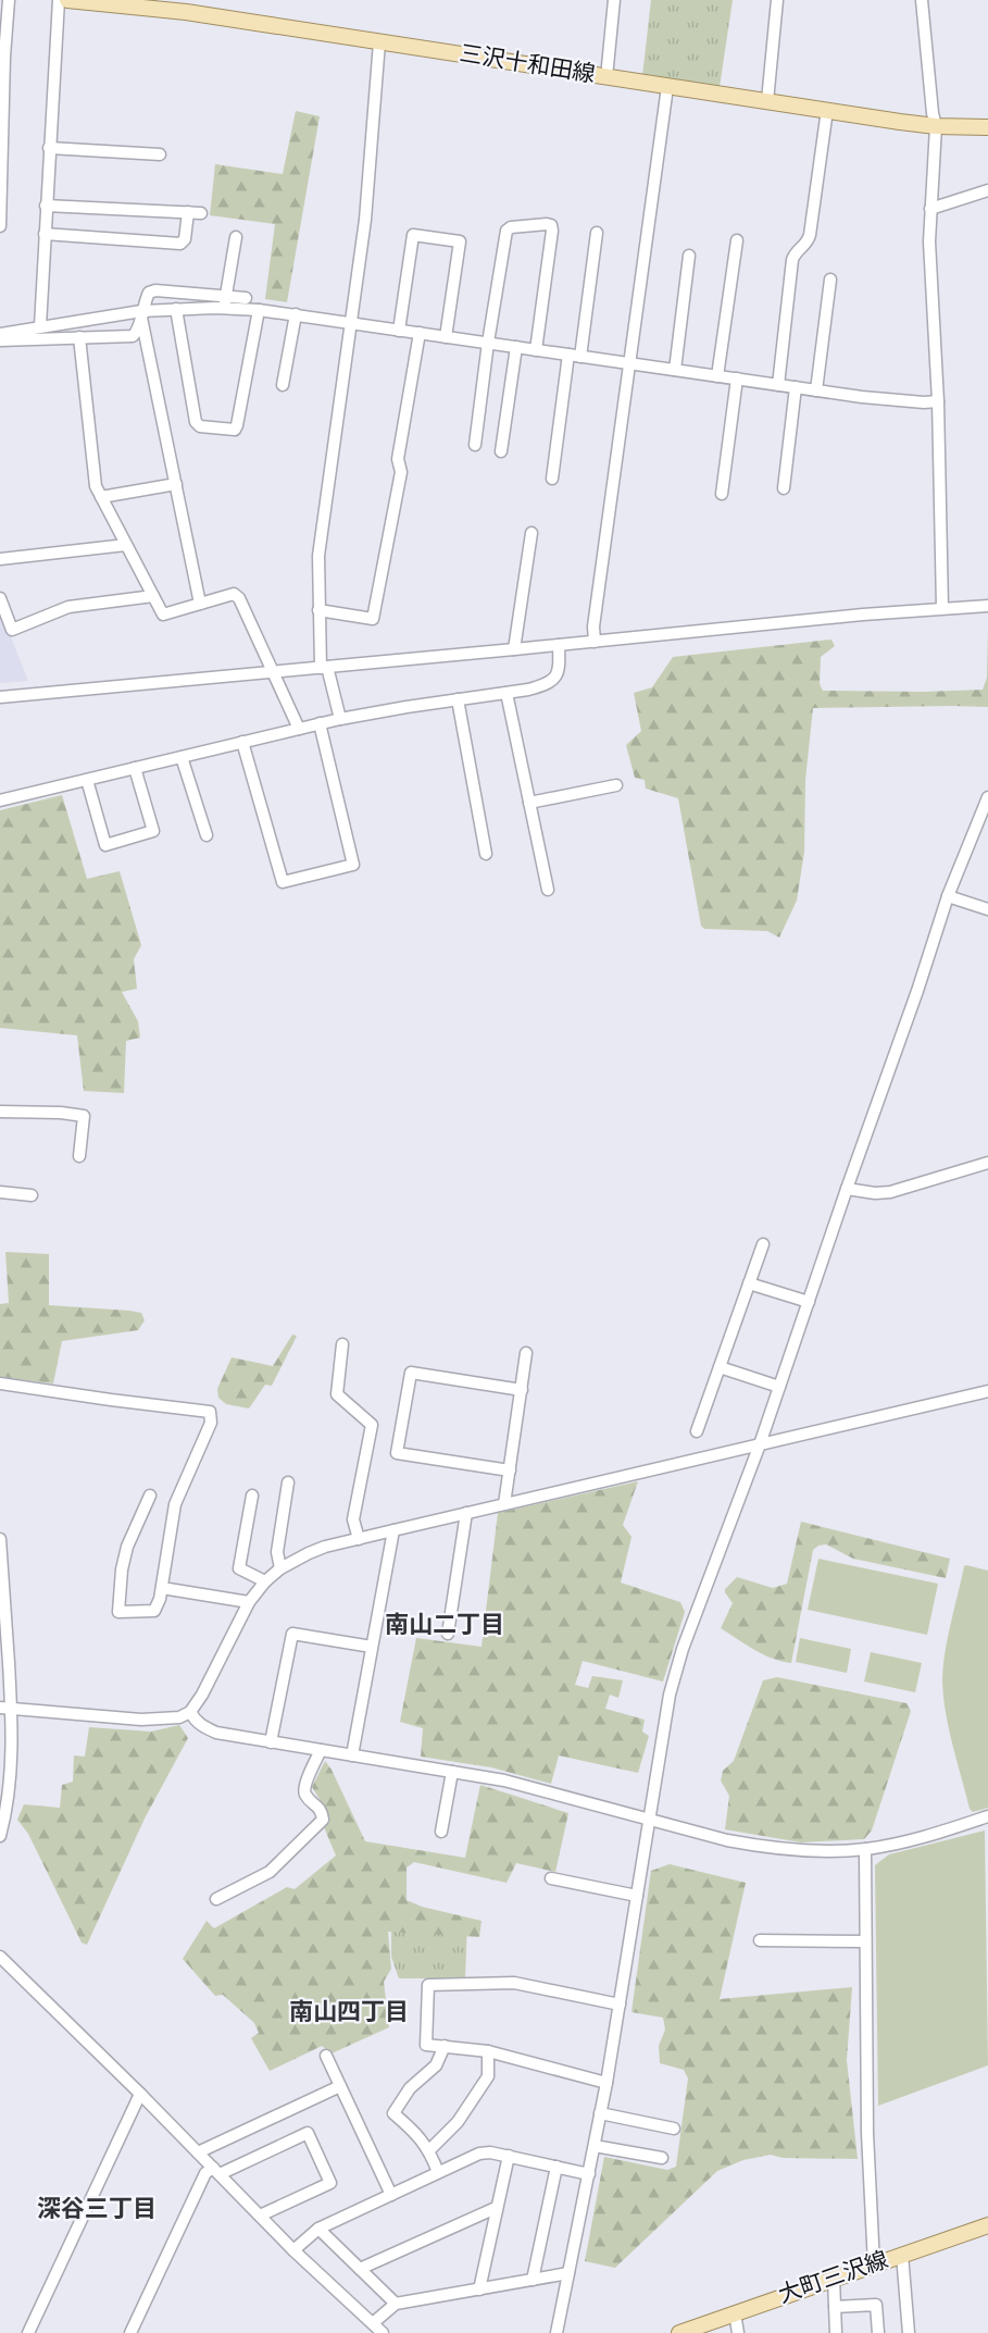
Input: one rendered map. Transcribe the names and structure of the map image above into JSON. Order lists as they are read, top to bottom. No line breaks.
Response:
{"streets":{"main road":["三沢十和田線","大町三沢線"]},"districts":["南山二丁目","南山四丁目","深谷三丁目"]}
